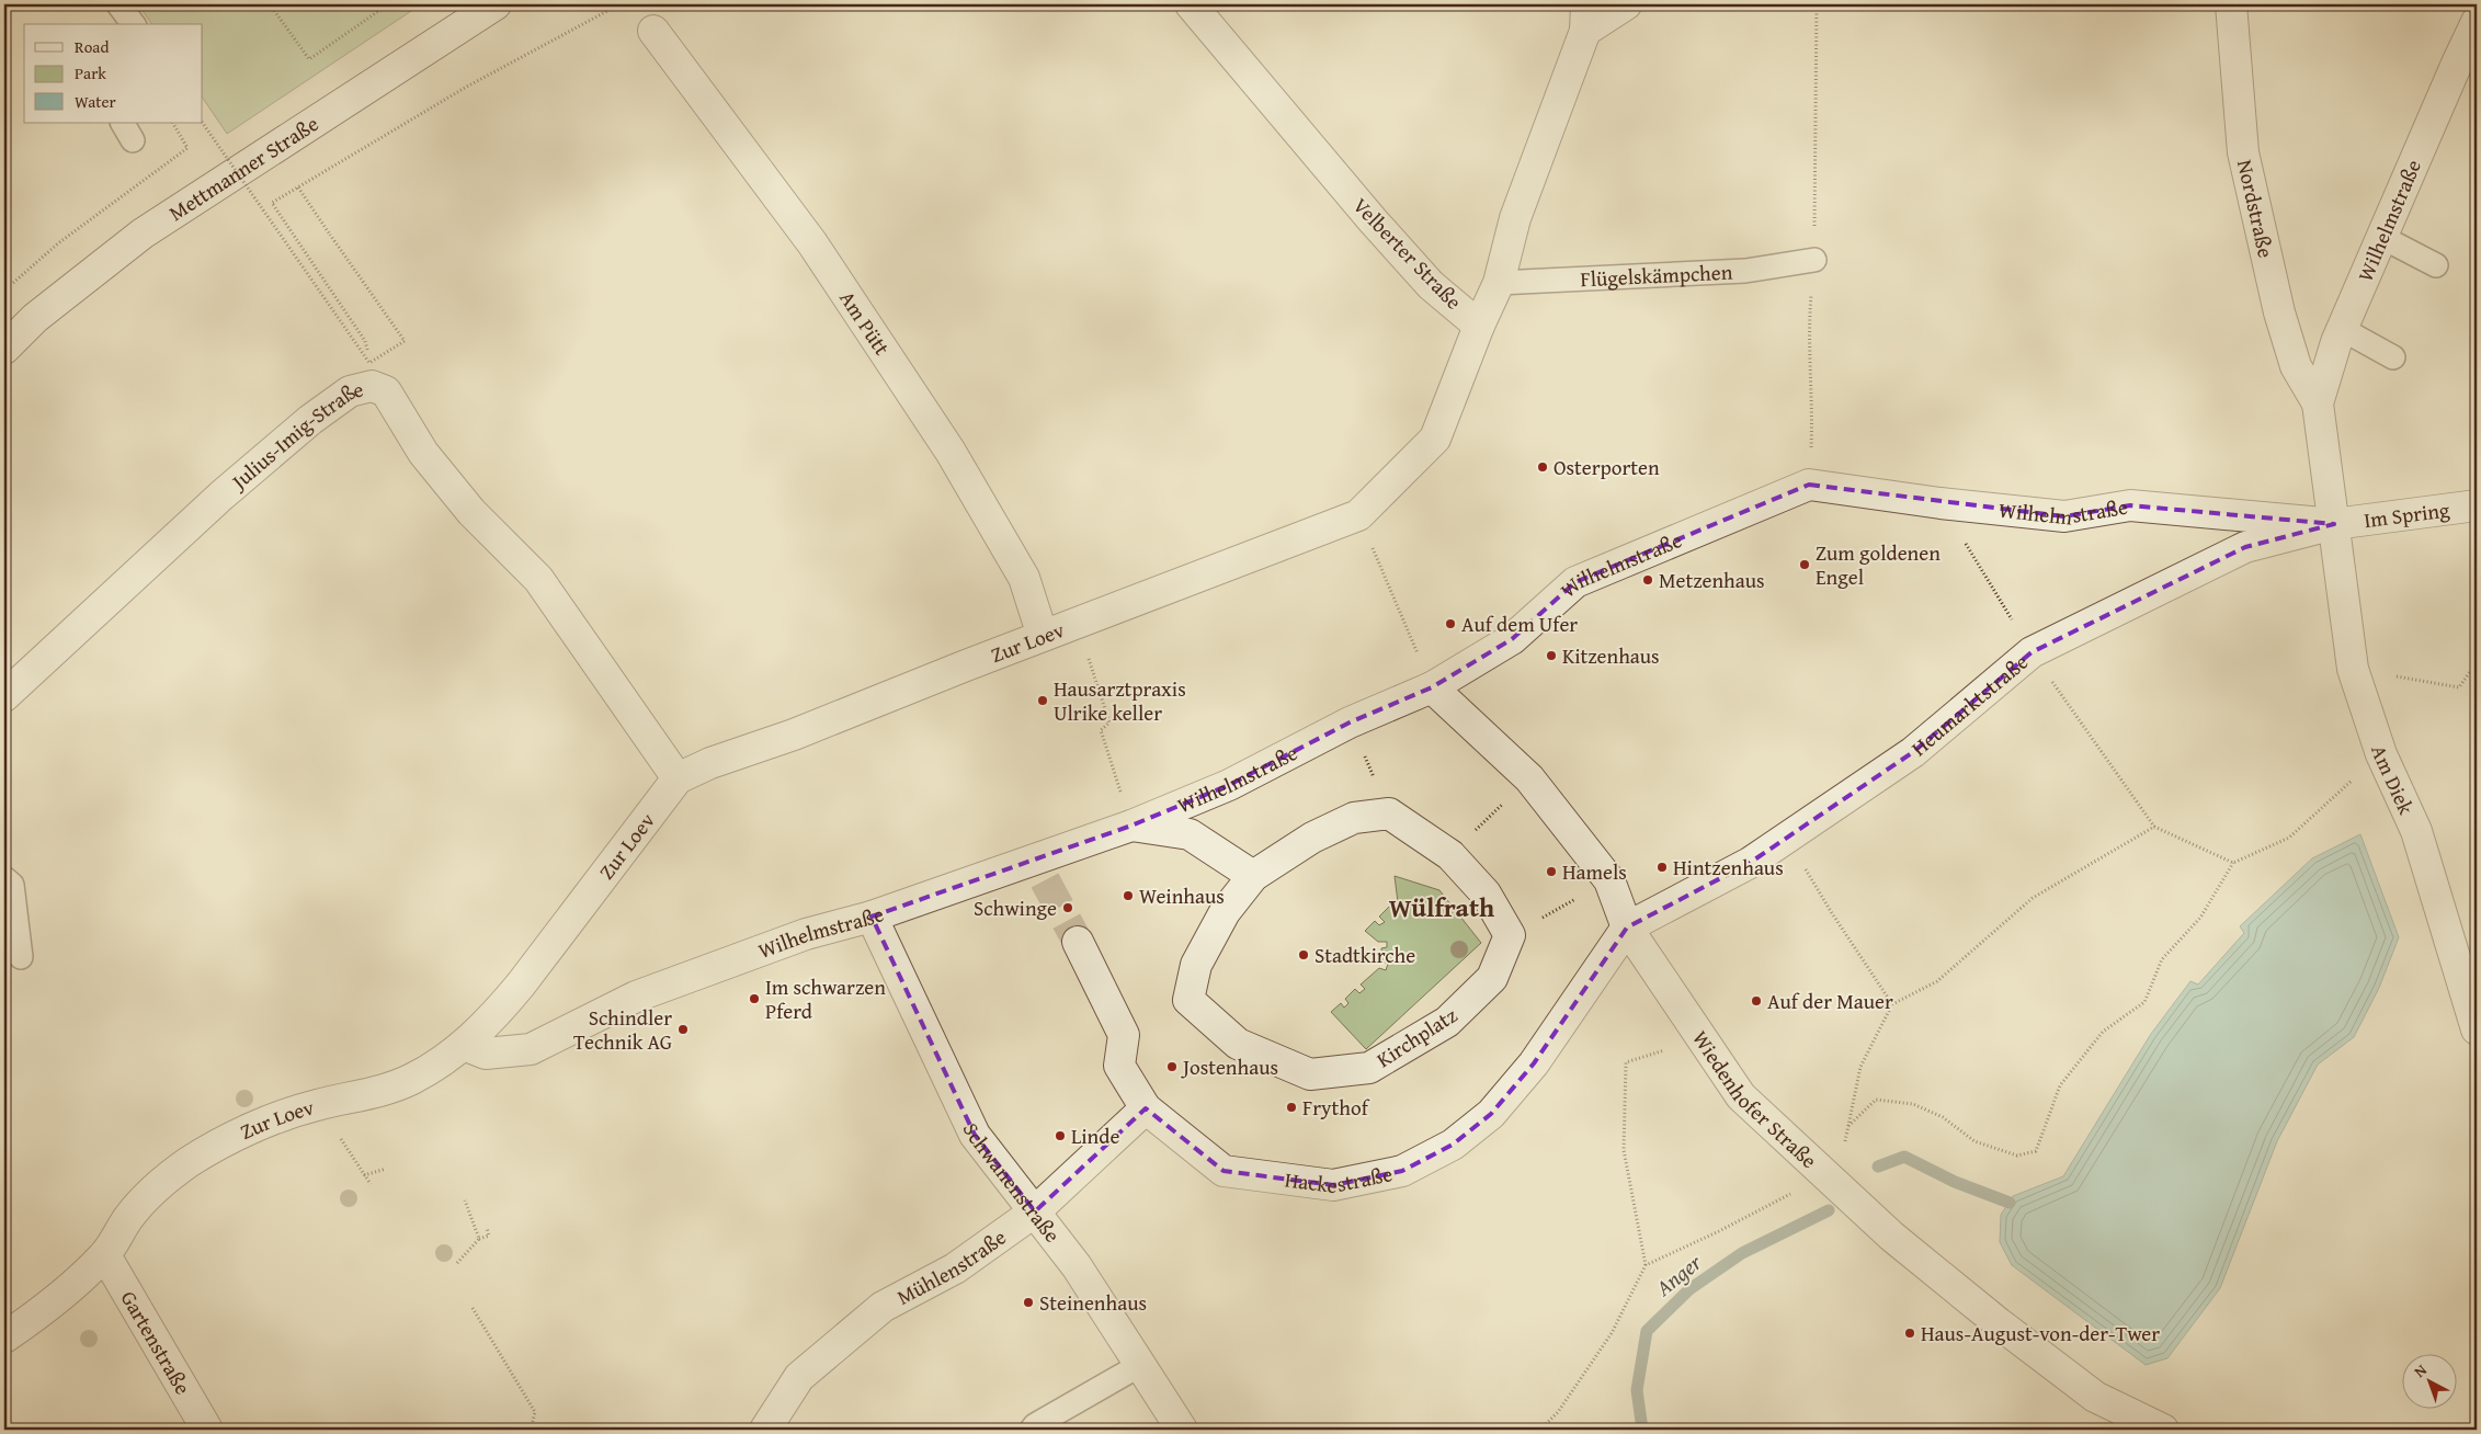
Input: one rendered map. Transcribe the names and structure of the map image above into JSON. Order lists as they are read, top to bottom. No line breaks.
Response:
{"streets":{"street":["Mettmanner Straße","Nordstraße","Wilhelmstraße","Velberter Straße","Am Pütt","Julius-Imig-Straße","Im Spring","Zur Loev","Heumarktstraße","Am Diek","Kirchplatz","Wiedenhofer Straße","Hackestraße","Schwanenstraße","Mühlenstraße","Gartenstraße"],"lane":["Flügelskämpchen"]},"crossings":[["Nordstraße","Wilhelmstraße"],["Wilhelmstraße","Im Spring"],["Wilhelmstraße","Zur Loev"],["Wilhelmstraße","Heumarktstraße"],["Wilhelmstraße","Am Diek"],["Wilhelmstraße","Wiedenhofer Straße"],["Wilhelmstraße","Schwanenstraße"],["Velberter Straße","Zur Loev"],["Am Pütt","Zur Loev"],["Julius-Imig-Straße","Zur Loev"],["Im Spring","Heumarktstraße"],["Im Spring","Am Diek"],["Zur Loev","Gartenstraße"],["Heumarktstraße","Am Diek"],["Heumarktstraße","Wiedenhofer Straße"],["Heumarktstraße","Hackestraße"],["Wiedenhofer Straße","Hackestraße"],["Hackestraße","Mühlenstraße"],["Schwanenstraße","Mühlenstraße"]],"districts":["Wülfrath"],"water":["Anger"],"places":["Osterporten","Zum goldenen Engel","Metzenhaus","Auf dem Ufer","Kitzenhaus","Hausarztpraxis Ulrike keller","Hintzenhaus","Hamels","Weinhaus","Schwinge","Stadtkirche","Im schwarzen Pferd","Auf der Mauer","Schindler Technik AG","Jostenhaus","Frythof","Linde","Steinenhaus","Haus-August-von-der-Twer"],"legend":["Road","Park","Water"],"north":"top left"}
